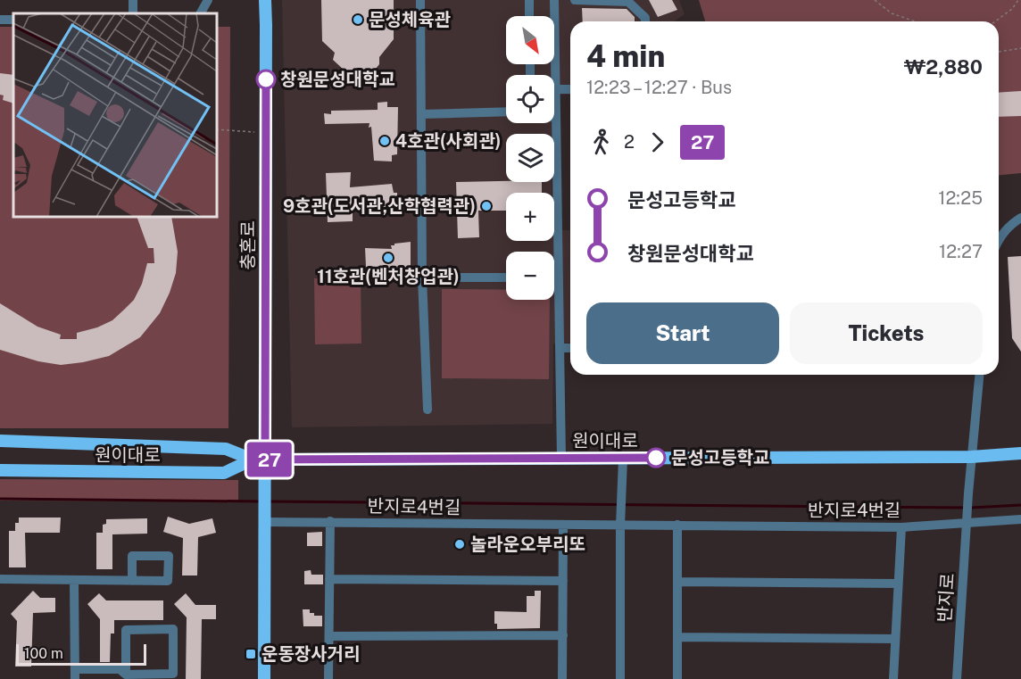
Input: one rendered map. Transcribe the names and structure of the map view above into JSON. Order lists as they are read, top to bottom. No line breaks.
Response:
{"streets":{"main road":["충혼로","원이대로"],"street":["반지로4번길","반지로"]},"crossings":[["충혼로","원이대로"],["충혼로","반지로4번길"],["원이대로","반지로"],["반지로4번길","반지로"]],"places":{"other":["문성체육관","창원문성대학교","4호관(사회관)","9호관(도서관,산학협력관)","11호관(벤처창업관)","문성고등학교","놀라운오부리또"],"transit":["운동장사거리"]},"lines":["bus line 27"],"scale_bar":"100 m","north":"bottom right","page":{"on_map":"27","map_buttons":["+","−"],"heading":["4 min","12:23 – 12:27 · Bus","₩2,880"],"legs":["2","27"],"list":[{"name":"문성고등학교","value":"12:25"},{"name":"창원문성대학교","value":"12:27"}],"buttons":["Start","Tickets"],"scale":"100 m"}}
